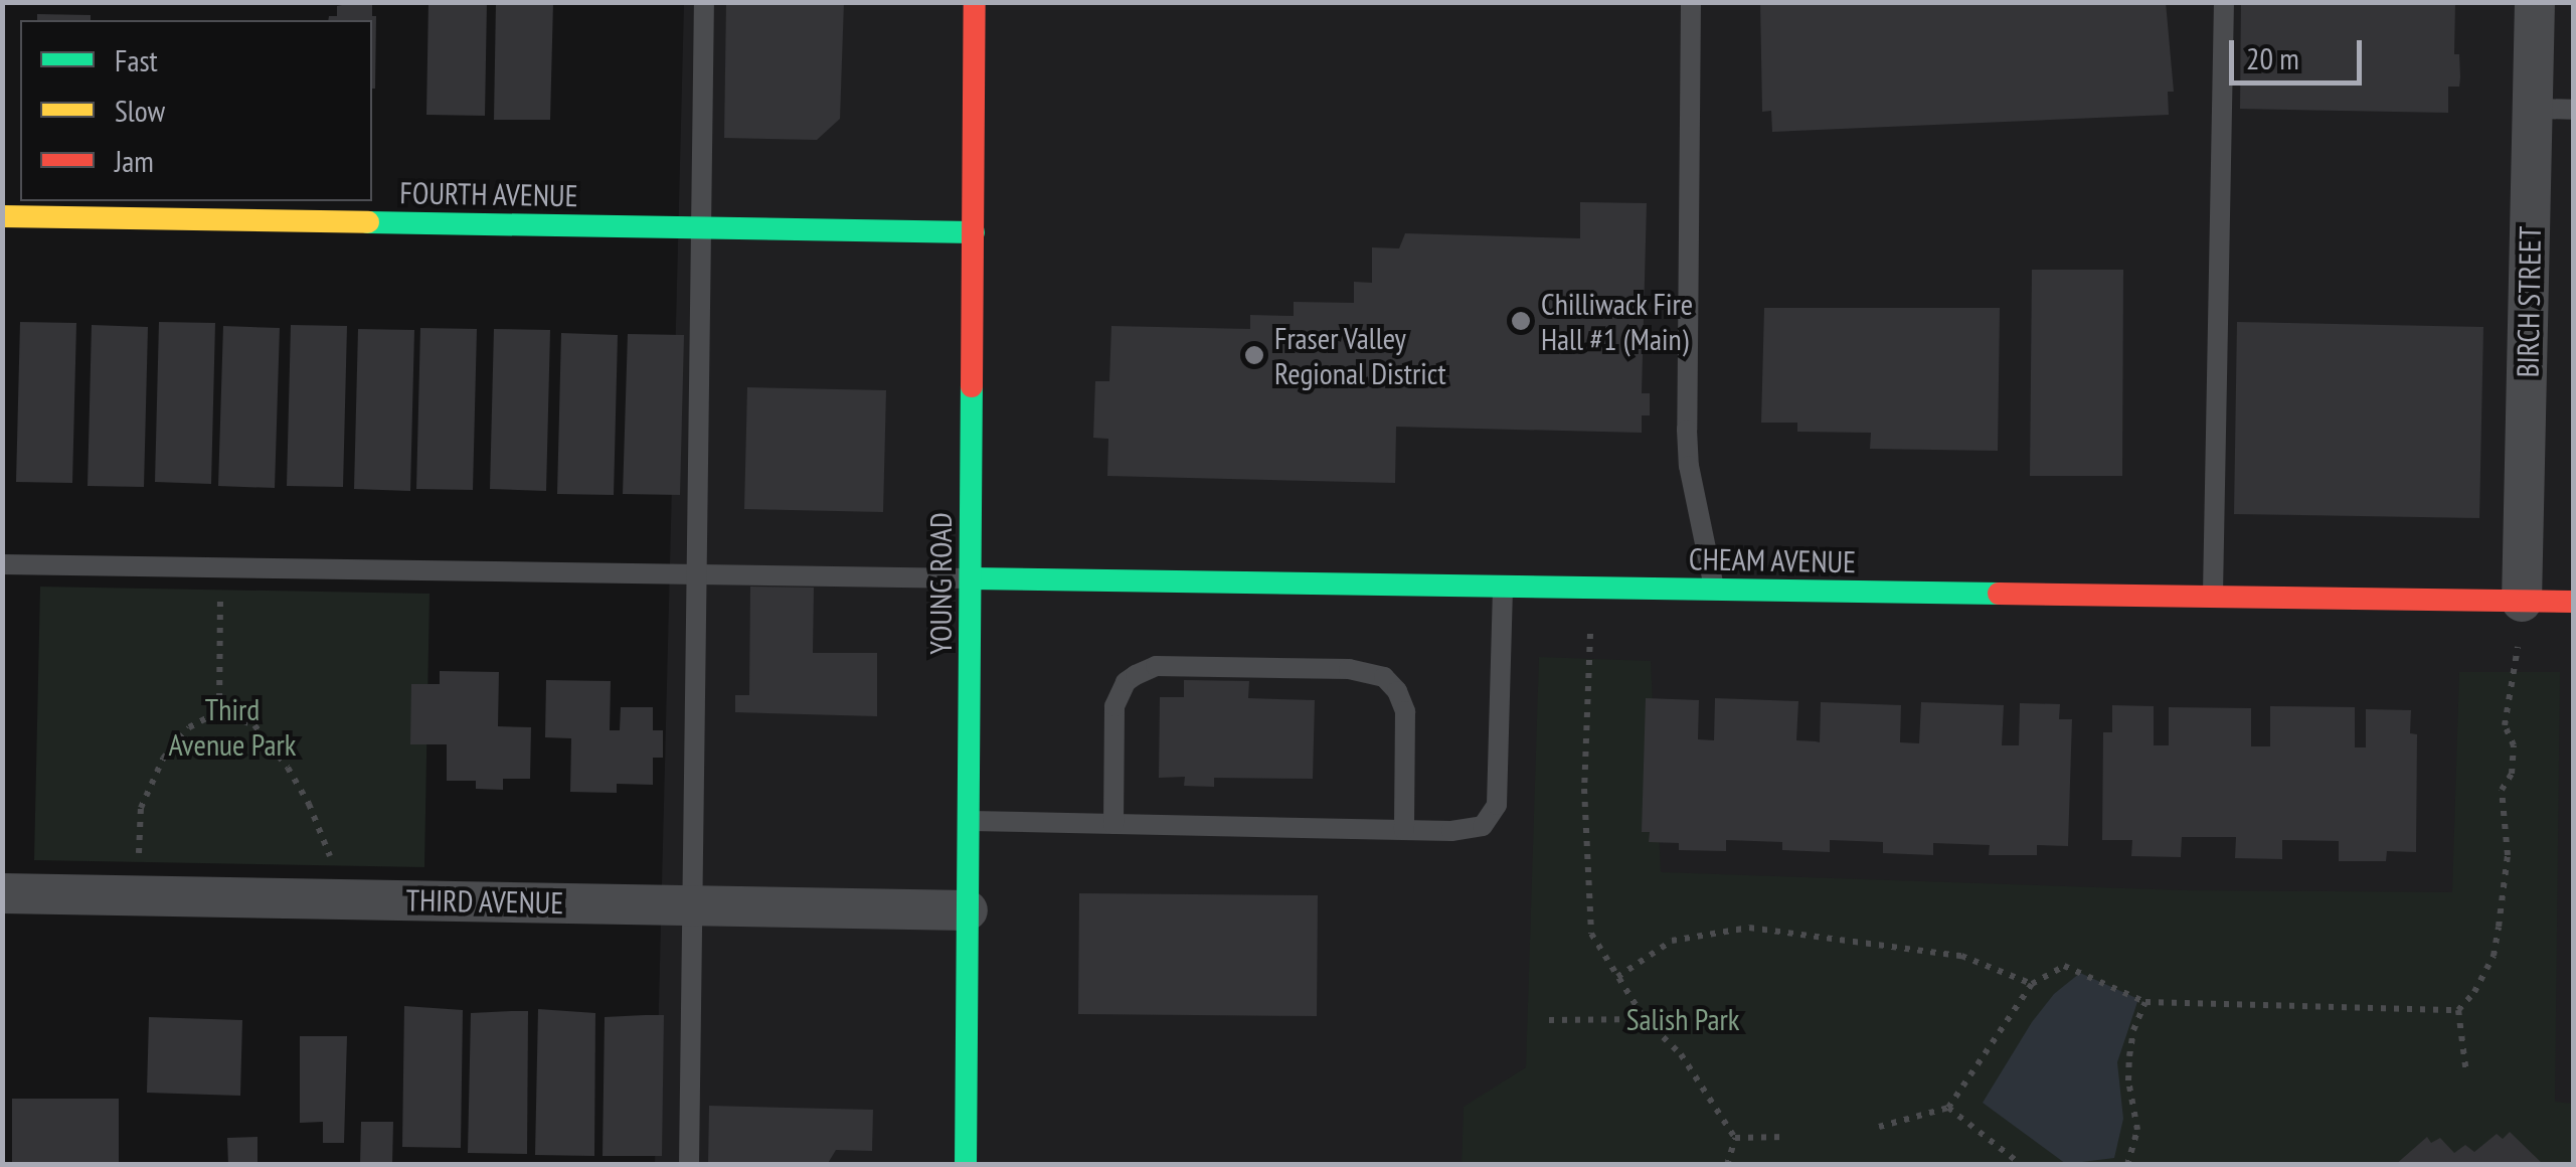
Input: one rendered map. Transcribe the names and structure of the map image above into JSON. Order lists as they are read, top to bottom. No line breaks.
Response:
{"streets":{"street":["FOURTH AVENUE","BIRCH STREET","CHEAM AVENUE","YOUNG ROAD","THIRD AVENUE"]},"crossings":[["FOURTH AVENUE","YOUNG ROAD"],["BIRCH STREET","CHEAM AVENUE"],["CHEAM AVENUE","YOUNG ROAD"],["YOUNG ROAD","THIRD AVENUE"]],"parks":["Third Avenue Park","Salish Park"],"places":["Chilliwack Fire Hall #1 (Main)","Fraser Valley Regional District"],"legend":["Fast","Slow","Jam"],"scale_bar":"20 m"}
